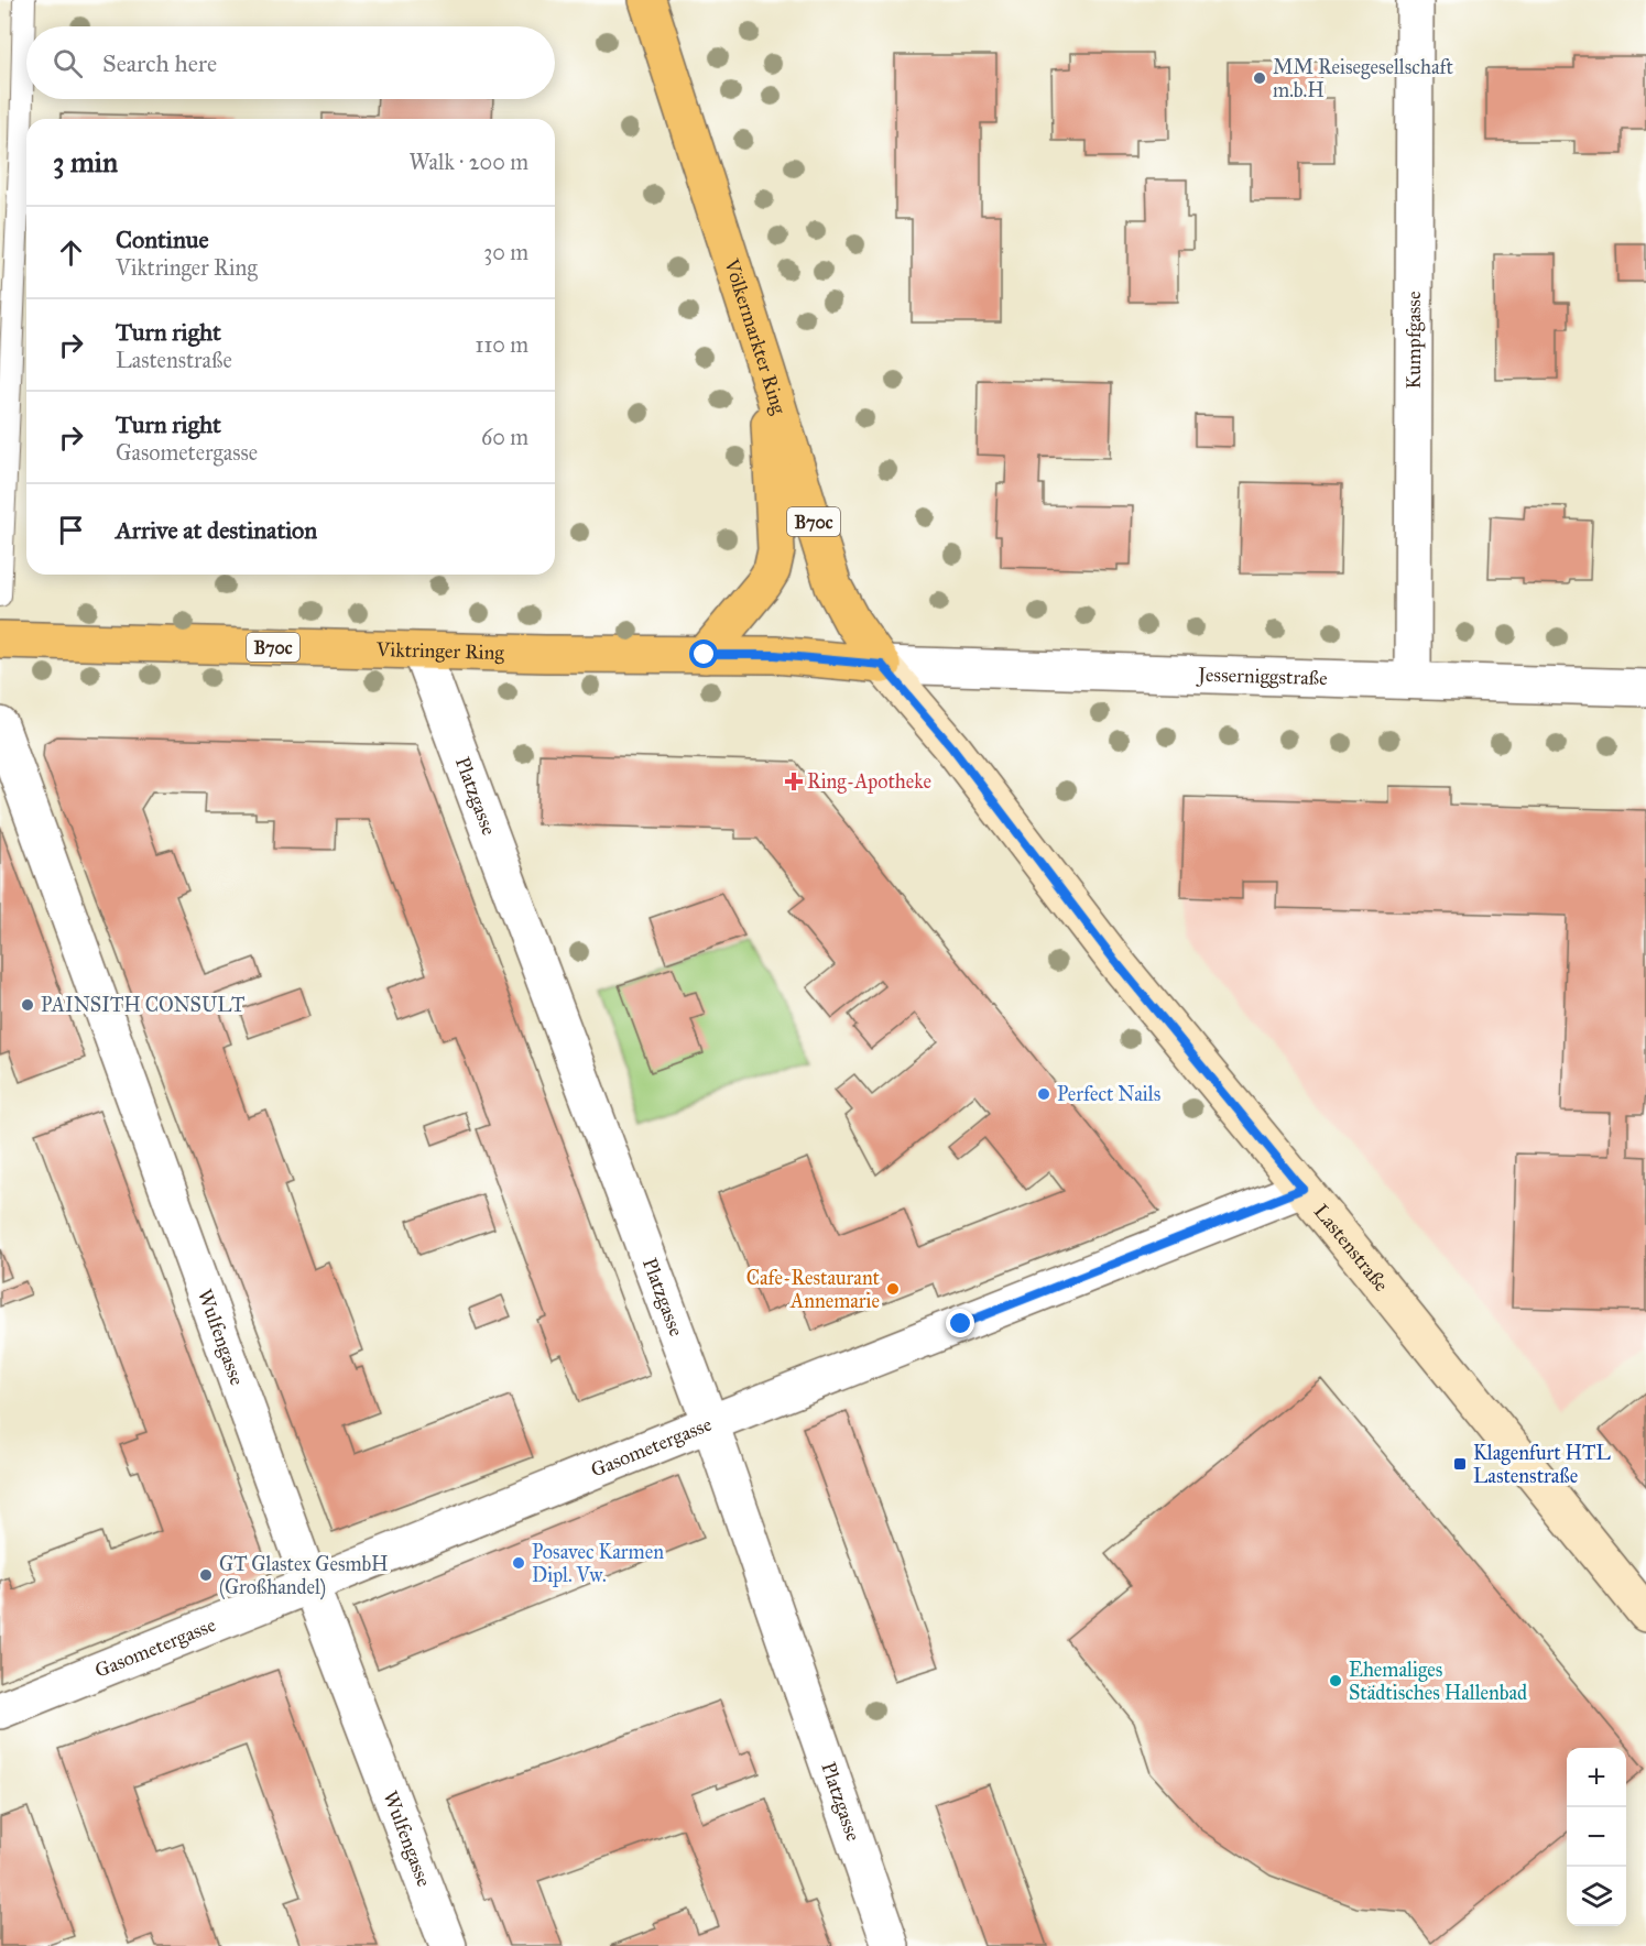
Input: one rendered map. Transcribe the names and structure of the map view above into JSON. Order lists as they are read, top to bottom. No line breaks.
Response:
{"streets":{"main road":["Völkermarkter Ring","B70c","Viktringer Ring"],"street":["Kumpfgasse","Jesserniggstraße","Platzgasse","Lastenstraße","Wulfengasse","Gasometergasse"]},"crossings":[["Völkermarkter Ring","Viktringer Ring"],["Völkermarkter Ring","Jesserniggstraße"],["Völkermarkter Ring","Lastenstraße"],["Kumpfgasse","Jesserniggstraße"],["Viktringer Ring","Jesserniggstraße"],["Viktringer Ring","Platzgasse"],["Viktringer Ring","Lastenstraße"],["Jesserniggstraße","Lastenstraße"],["Platzgasse","Gasometergasse"],["Lastenstraße","Gasometergasse"],["Wulfengasse","Gasometergasse"]],"places":{"other":["MM Reisegesellschaft m.b.H","PAINSITH CONSULT","Perfect Nails","Cafe-Restaurant Annemarie","Posavec Karmen Dipl. Vw.","GT Glastex GesmbH (Großhandel)","Ehemaliges Städtisches Hallenbad"],"health":["Ring-Apotheke"],"transit":["Klagenfurt HTL Lastenstraße"]},"page":{"search":"Search here","heading":["3 min","Walk · 200 m"],"list":[["Continue","Viktringer Ring","30 m"],["Turn right","Lastenstraße","110 m"],["Turn right","Gasometergasse","60 m"],"Arrive at destination"],"map_buttons":["+","−"]}}
